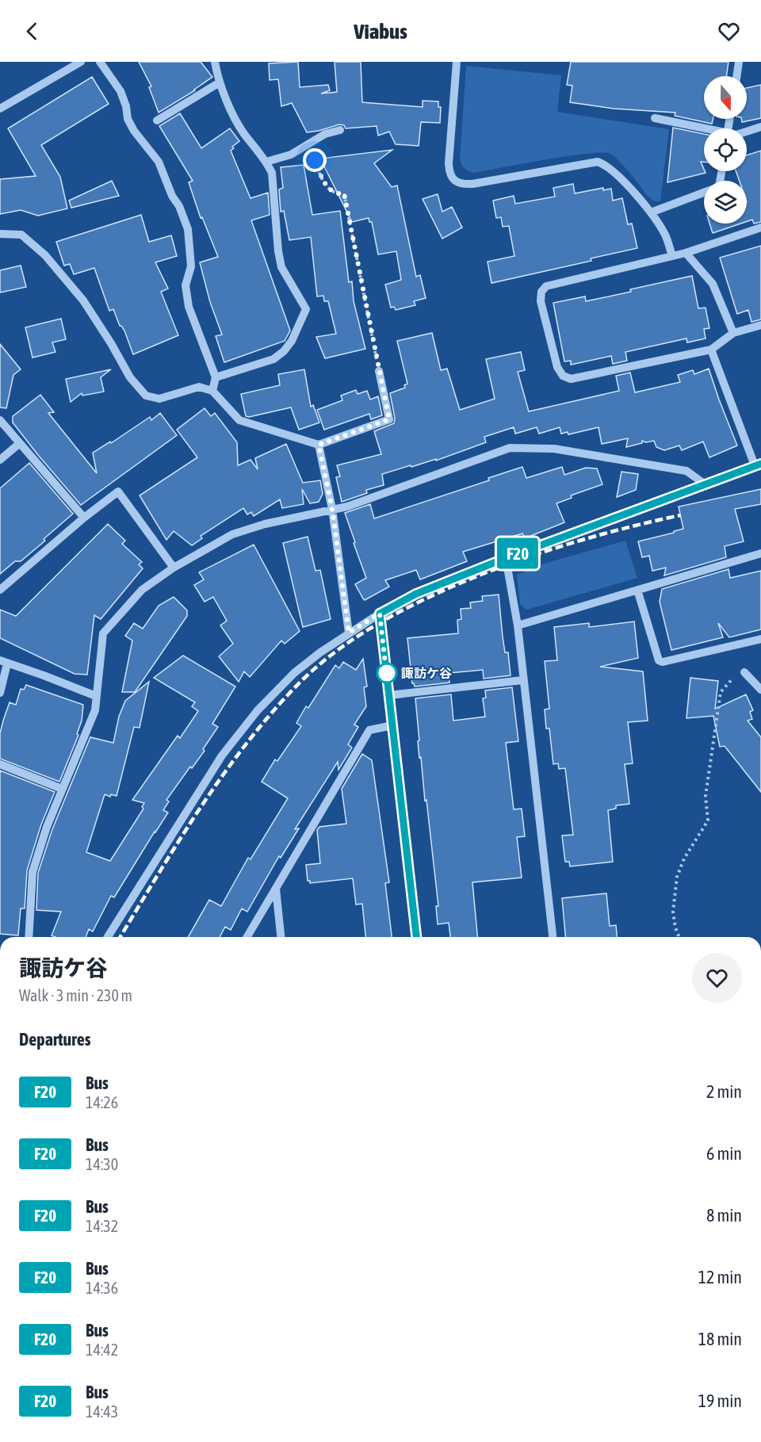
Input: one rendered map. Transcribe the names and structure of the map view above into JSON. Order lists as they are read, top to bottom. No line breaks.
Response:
{"places":["諏訪ケ谷"],"lines":["bus line F20"],"north":"bottom","page":{"header":"Viabus","on_map":"F20","heading":[["諏訪ケ谷","Walk · 3 min · 230 m"],"Departures"],"list":[{"mark":"F20","name":"Bus","note":"14:26","value":"2 min"},{"mark":"F20","name":"Bus","note":"14:30","value":"6 min"},{"mark":"F20","name":"Bus","note":"14:32","value":"8 min"},{"mark":"F20","name":"Bus","note":"14:36","value":"12 min"},{"mark":"F20","name":"Bus","note":"14:42","value":"18 min"},{"mark":"F20","name":"Bus","note":"14:43","value":"19 min"}]}}
